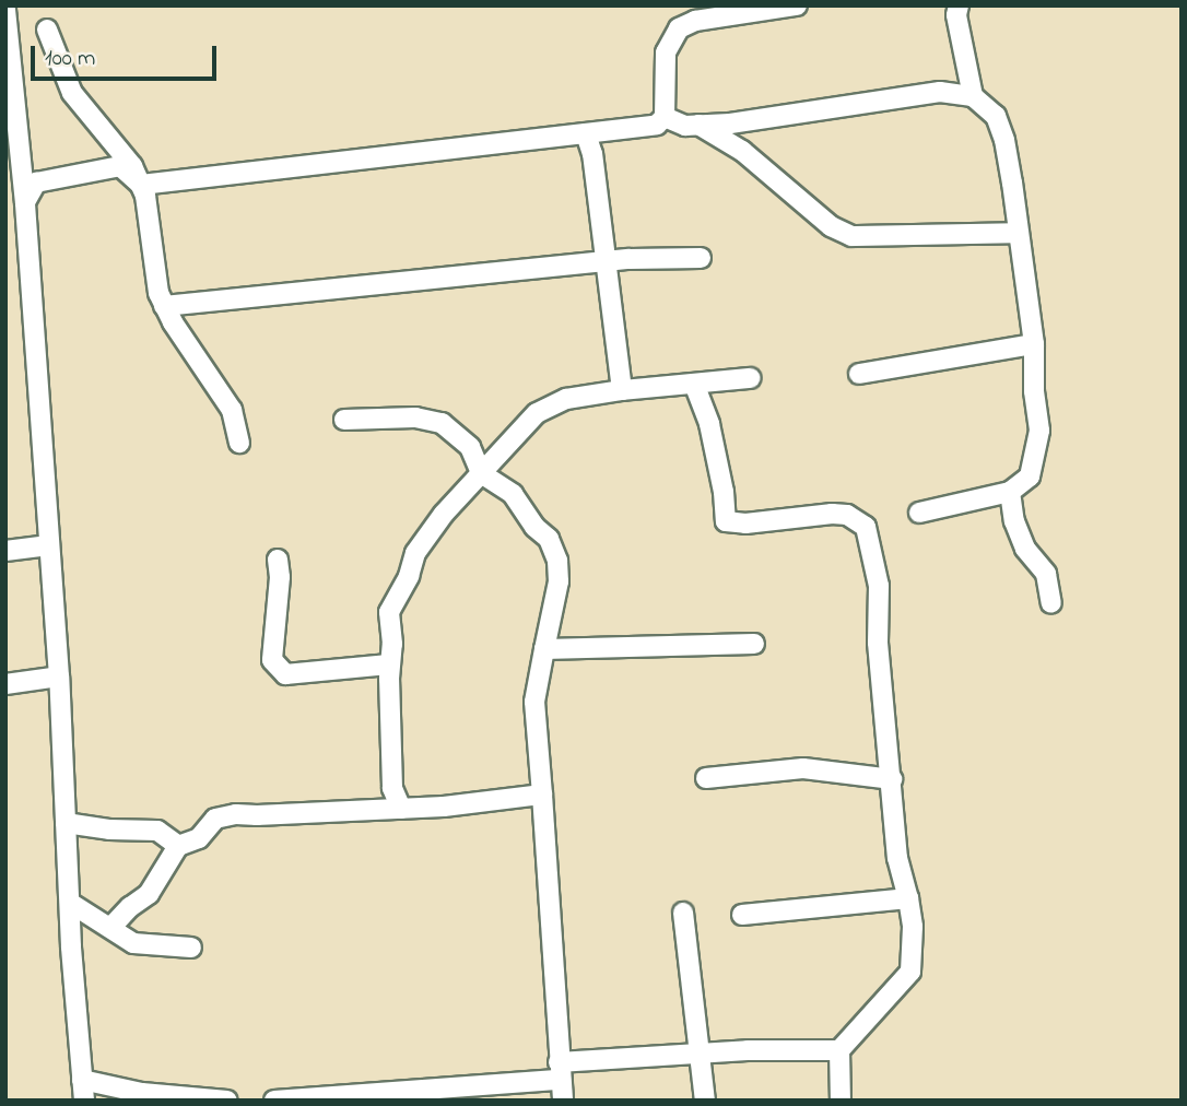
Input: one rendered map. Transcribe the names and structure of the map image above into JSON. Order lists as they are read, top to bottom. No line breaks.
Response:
{"scale_bar":"100 m"}
